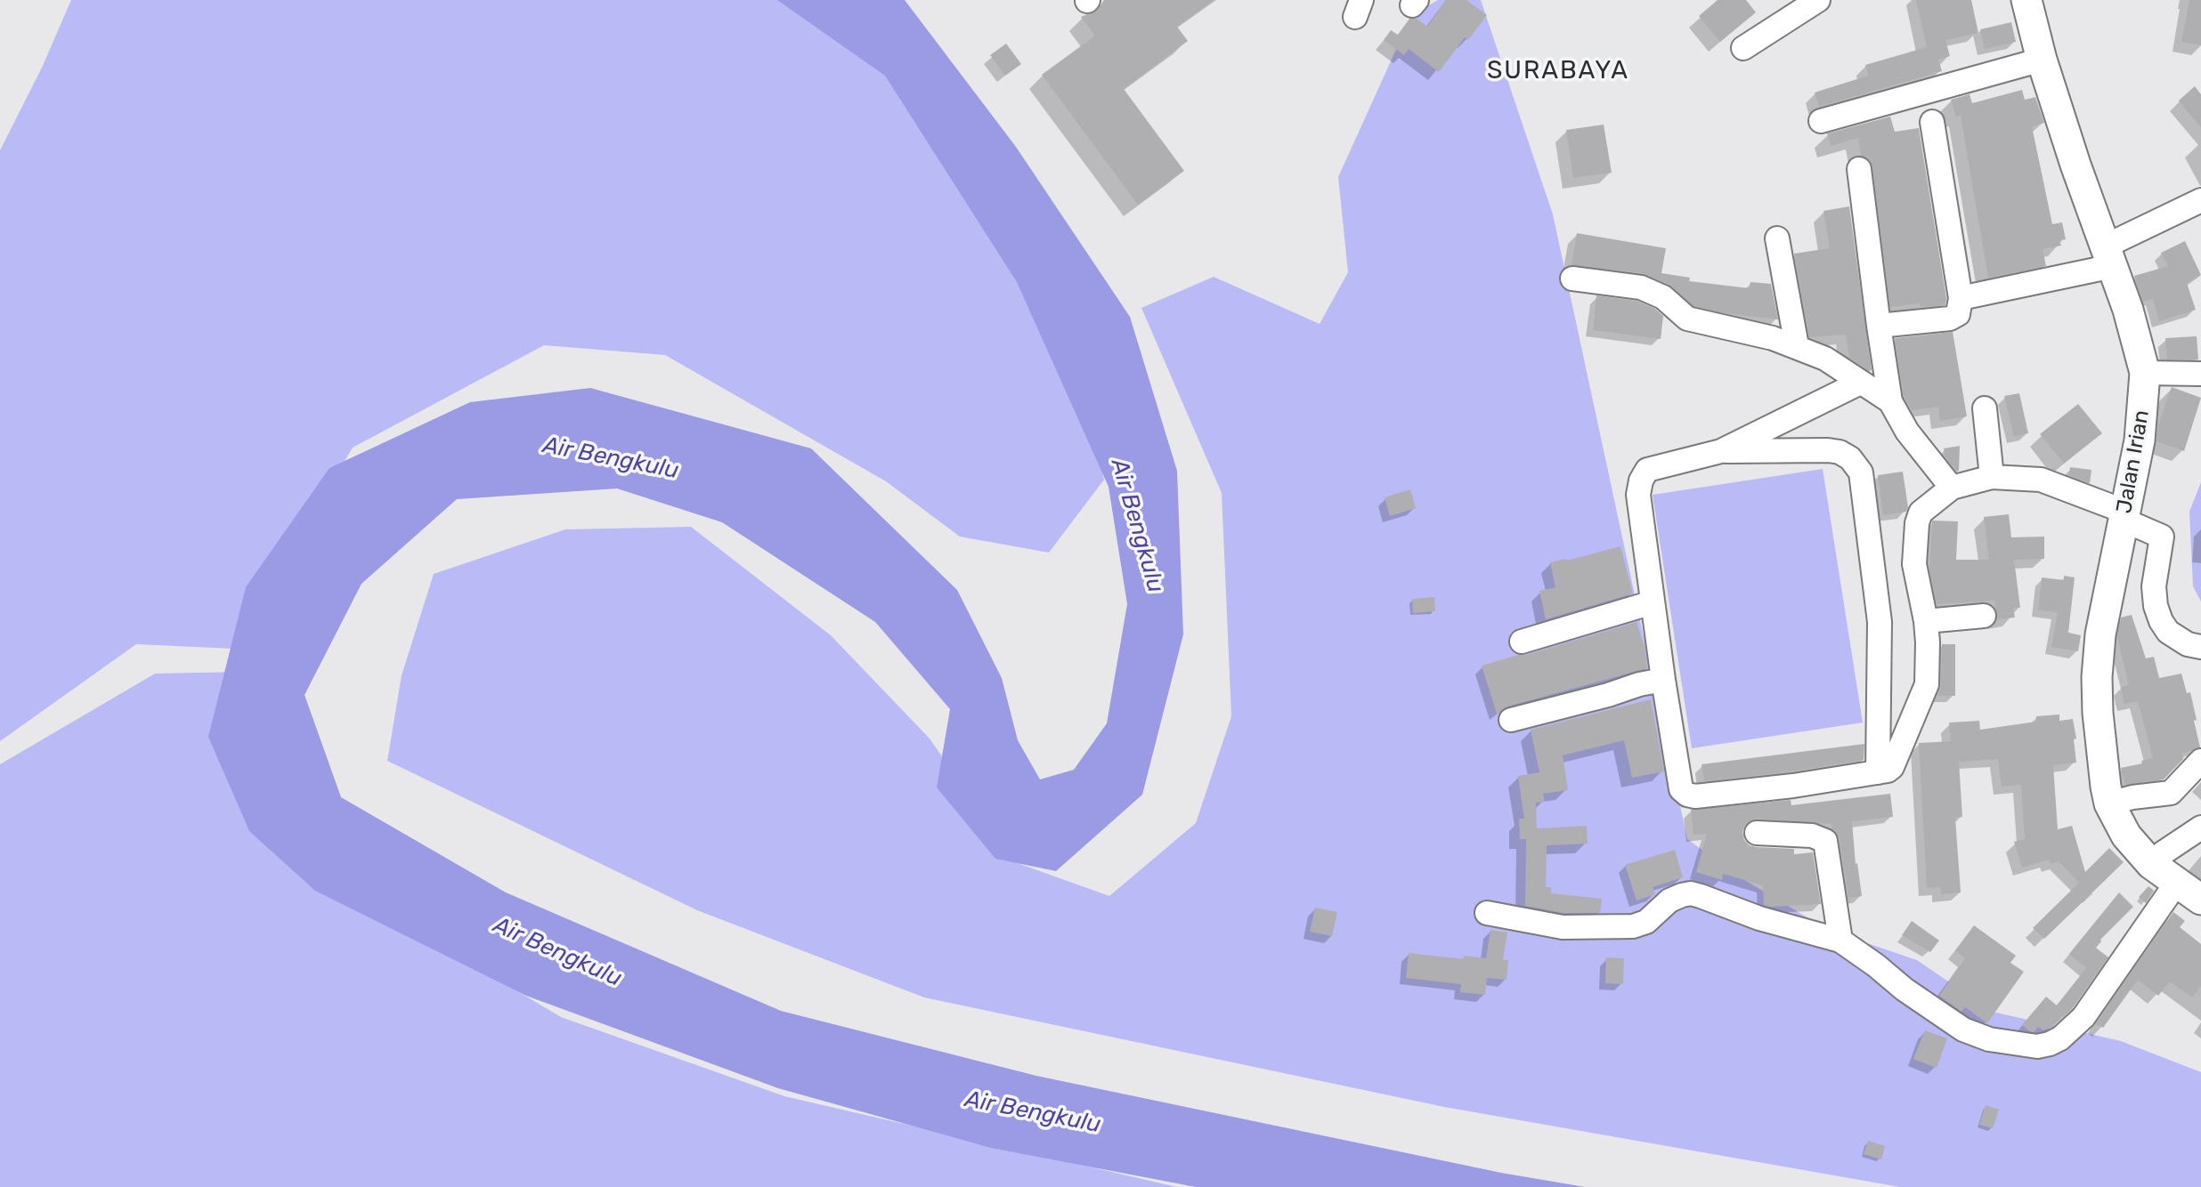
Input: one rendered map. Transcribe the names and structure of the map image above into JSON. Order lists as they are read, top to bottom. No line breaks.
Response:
{"streets":{"main road":["Jalan Irian"]},"districts":["SURABAYA"],"water":["Air Bengkulu"]}
